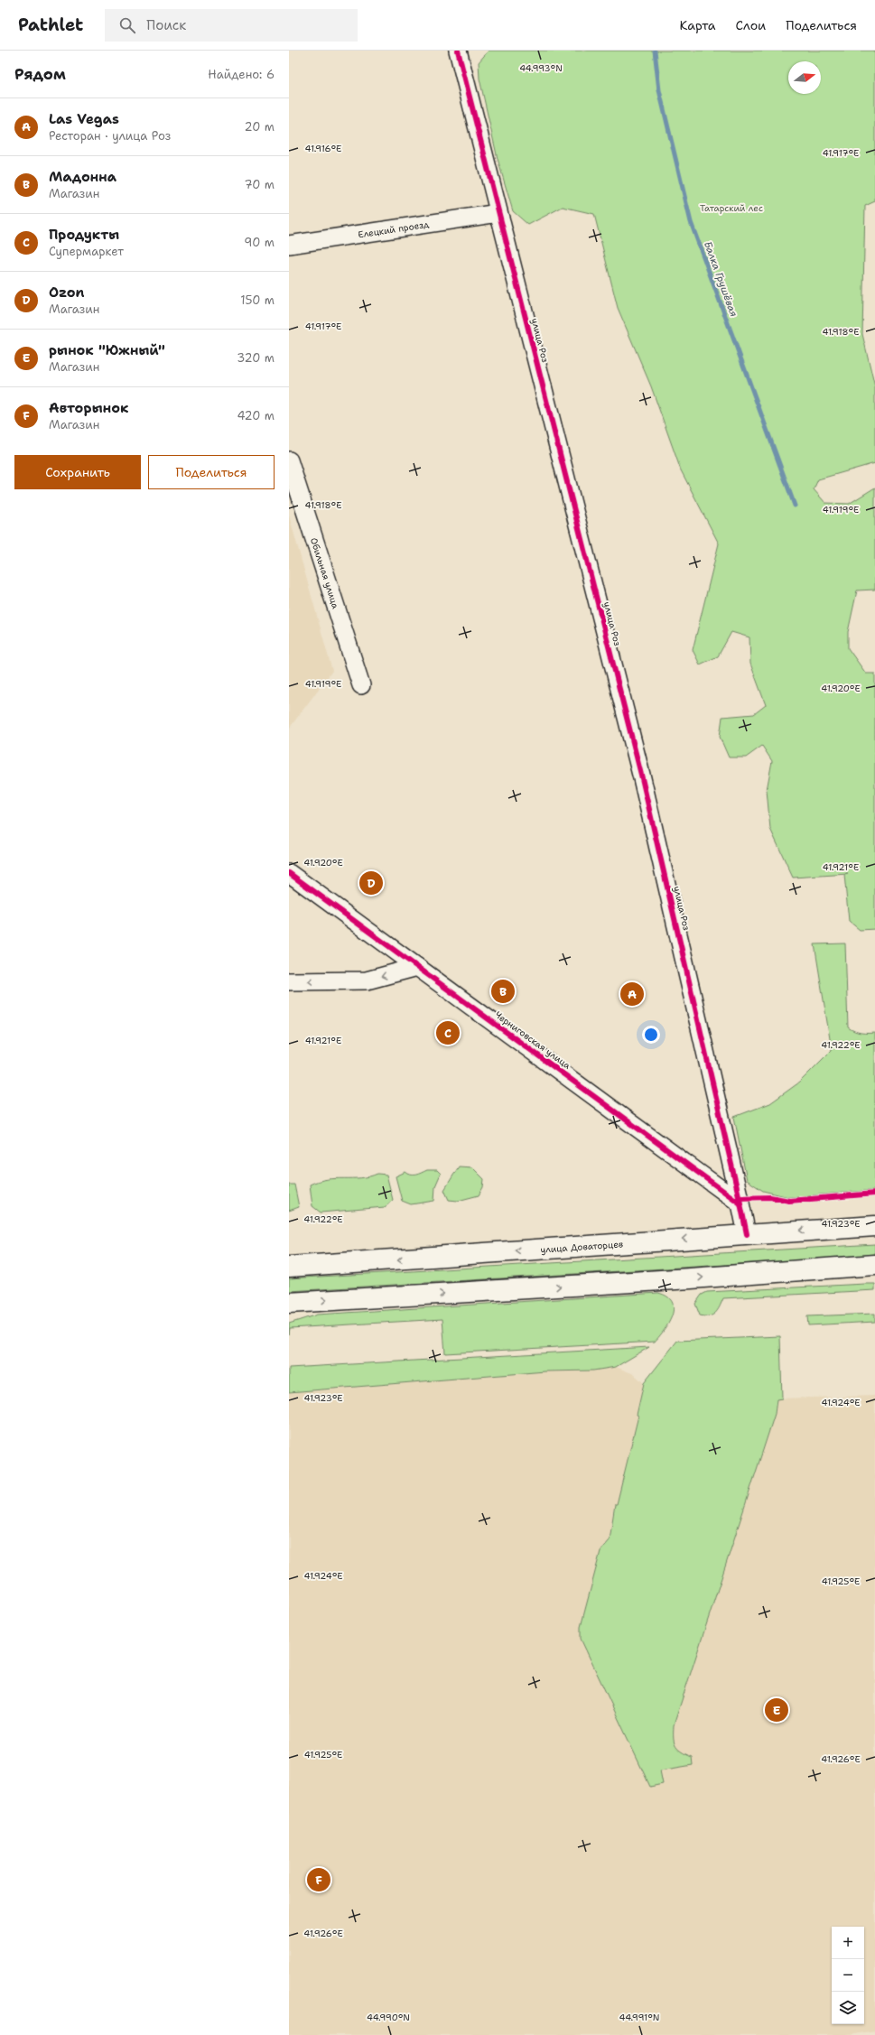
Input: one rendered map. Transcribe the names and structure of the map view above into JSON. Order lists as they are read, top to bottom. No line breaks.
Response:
{"streets":{"main road":["улица Доваторцев"],"street":["Елецкий проезд","улица Роз","Обильная улица","Черниговская улица"]},"crossings":[["Елецкий проезд","улица Роз"],["улица Роз","Черниговская улица"]],"water":["Балка Грушёвая"],"parks":["Татарский лес"],"north":"right","page":{"header":"Pathlet","search":"Поиск","nav":["Карта","Слои","Поделиться"],"heading":["Рядом","Найдено: 6"],"list":[{"mark":"A","name":"Las Vegas","note":"Ресторан · улица Роз","value":"20 m"},{"mark":"B","name":"Мадонна","note":"Магазин","value":"70 m"},{"mark":"C","name":"Продукты","note":"Супермаркет","value":"90 m"},{"mark":"D","name":"Ozon","note":"Магазин","value":"150 m"},{"mark":"E","name":"рынок \"Южный\"","note":"Магазин","value":"320 m"},{"mark":"F","name":"Авторынок","note":"Магазин","value":"420 m"}],"buttons":["Сохранить","Поделиться"],"pins":["D","B","A","C","E","F"],"map_buttons":["+","−"]},"coordinates":["44.993°N","41.916°E","41.917°E","41.918°E","41.919°E","41.920°E","41.921°E","41.922°E","41.923°E","41.924°E","41.925°E","41.926°E","44.990°N","44.991°N"]}
